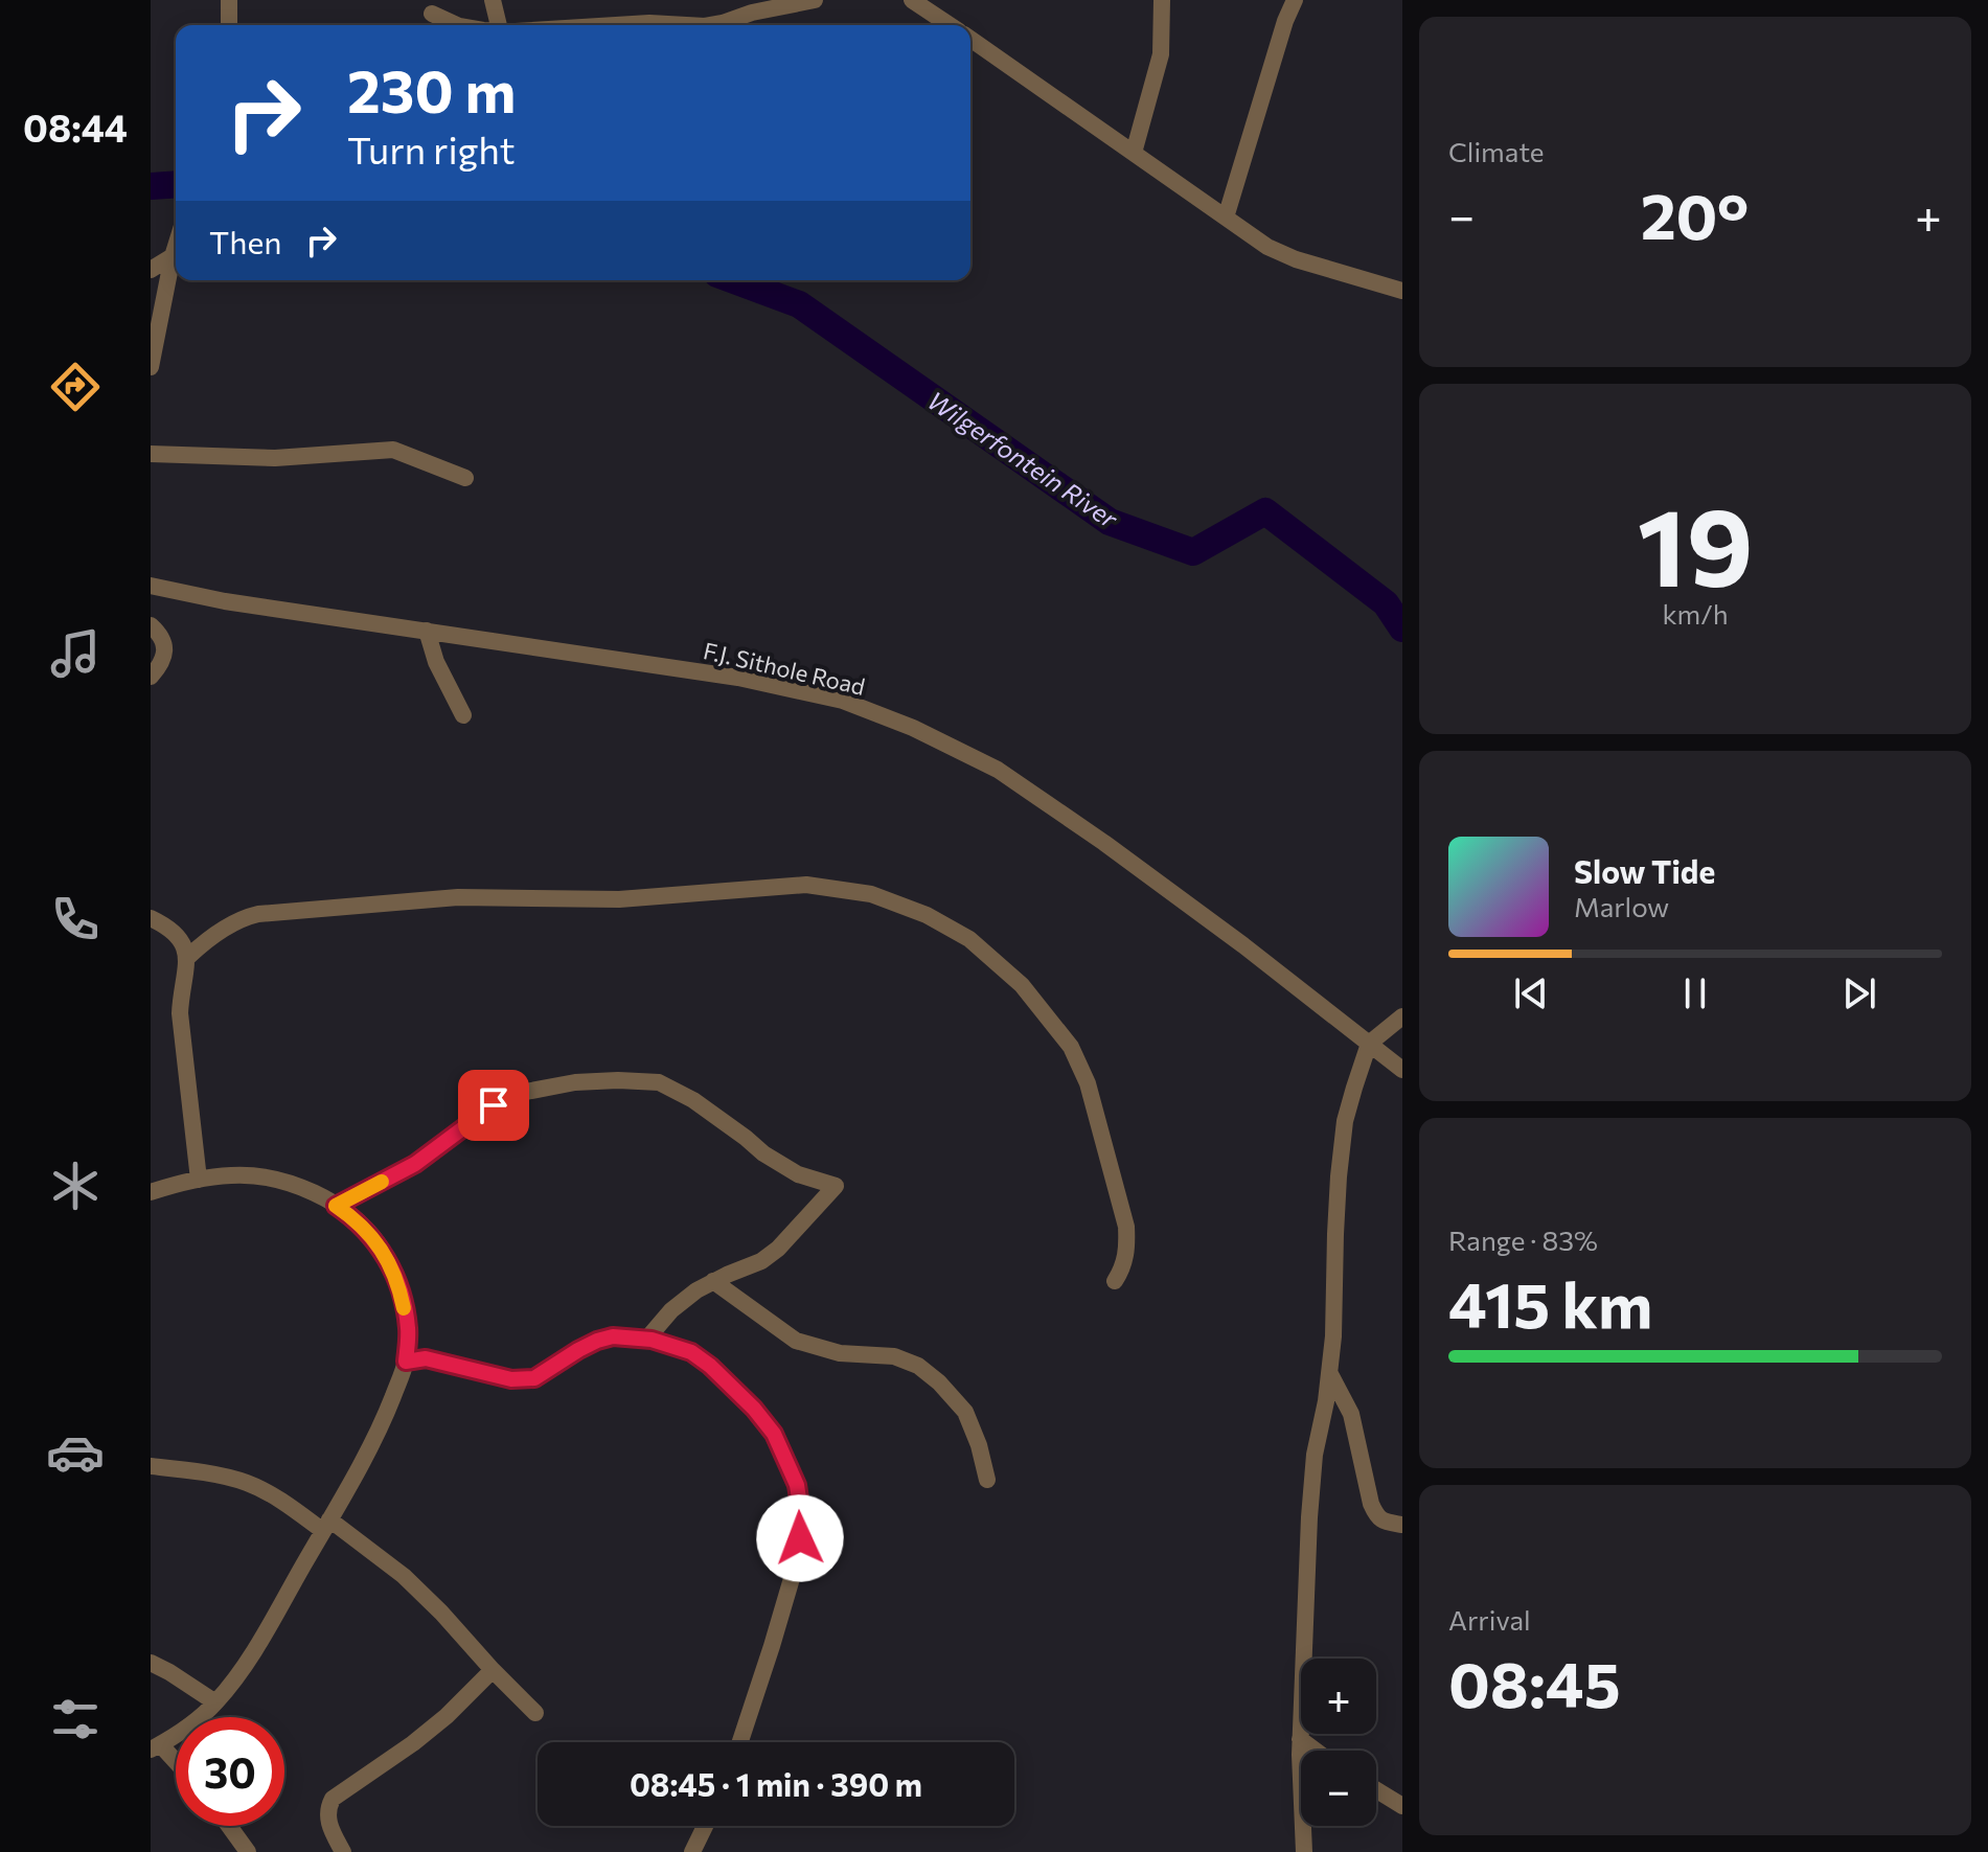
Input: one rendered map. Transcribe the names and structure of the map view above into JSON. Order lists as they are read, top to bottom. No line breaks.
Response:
{"streets":{"street":["F.J. Sithole Road"]},"water":["Wilgerfontein River"],"page":{"tabs":"08:44","tile":["Climate",["19","km/h"],["Range · 83%","415 km"],["Arrival","08:45"]],"turn":["230 m","Turn right"],"heat":["−","20°","+"],"then":"Then","song":["Slow Tide","Marlow"],"map_buttons":["+","−"],"limit":"30","trip":"08:45 · 1 min · 390 m"}}
